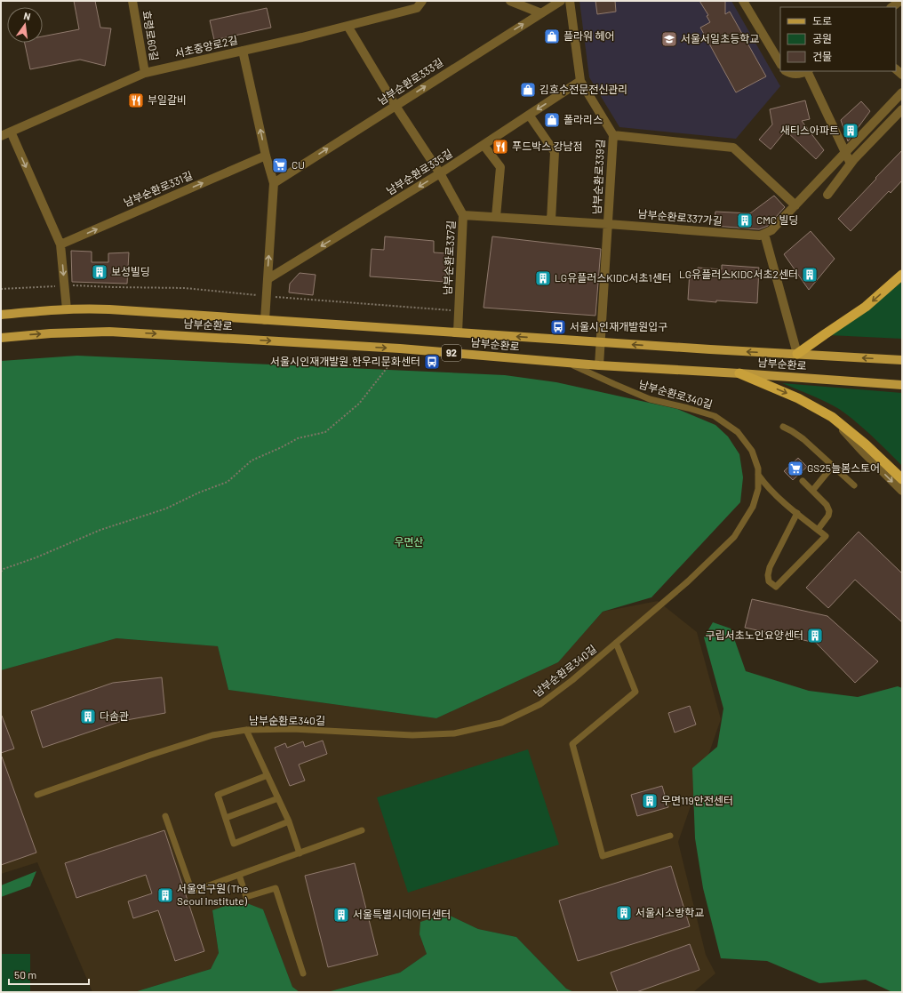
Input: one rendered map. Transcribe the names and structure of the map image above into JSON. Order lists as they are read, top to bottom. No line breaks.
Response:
{"streets":{"main road":["남부순환로","92"],"street":["효령로60길","서초중앙로2길","남부순환로333길","남부순환로335길","남부순환로339길","남부순환로331길","남부순환로337가길","남부순환로337길"],"lane":["남부순환로340길"]},"crossings":[["효령로60길","서초중앙로2길"],["서초중앙로2길","남부순환로337길"],["남부순환로333길","남부순환로337길"],["남부순환로335길","남부순환로339길"],["남부순환로335길","남부순환로337길"],["남부순환로339길","남부순환로337가길"],["남부순환로339길","남부순환로"],["남부순환로337가길","남부순환로337길"],["남부순환로337가길","남부순환로"],["남부순환로337길","남부순환로"],["남부순환로","남부순환로340길"]],"one_way":["남부순환로333길","남부순환로335길","남부순환로331길"],"parks":["우면산"],"places":{"shop":["플라워 헤어","김호수전문전신관리","폴라리스"],"school or university":["서울서일초등학교"],"restaurant":["부일갈비","푸드박스 강남점"],"building":["새티스아파트","CMC 빌딩","보성빌딩","LG유플러스KIDC서초2센터","LG유플러스KIDC서초1센터","구립서초노인요양센터","다솜관","우면119안전센터","서울연구원 (The Seoul Institute)","서울시소방학교","서울특별시데이터센터"],"supermarket":["CU","GS25늘봄스토어"],"bus stop":["서울시인재개발원입구","서울시인재개발원.한우리문화센터"]},"legend":["도로","공원","건물"],"scale_bar":"50 m","north":"top"}
